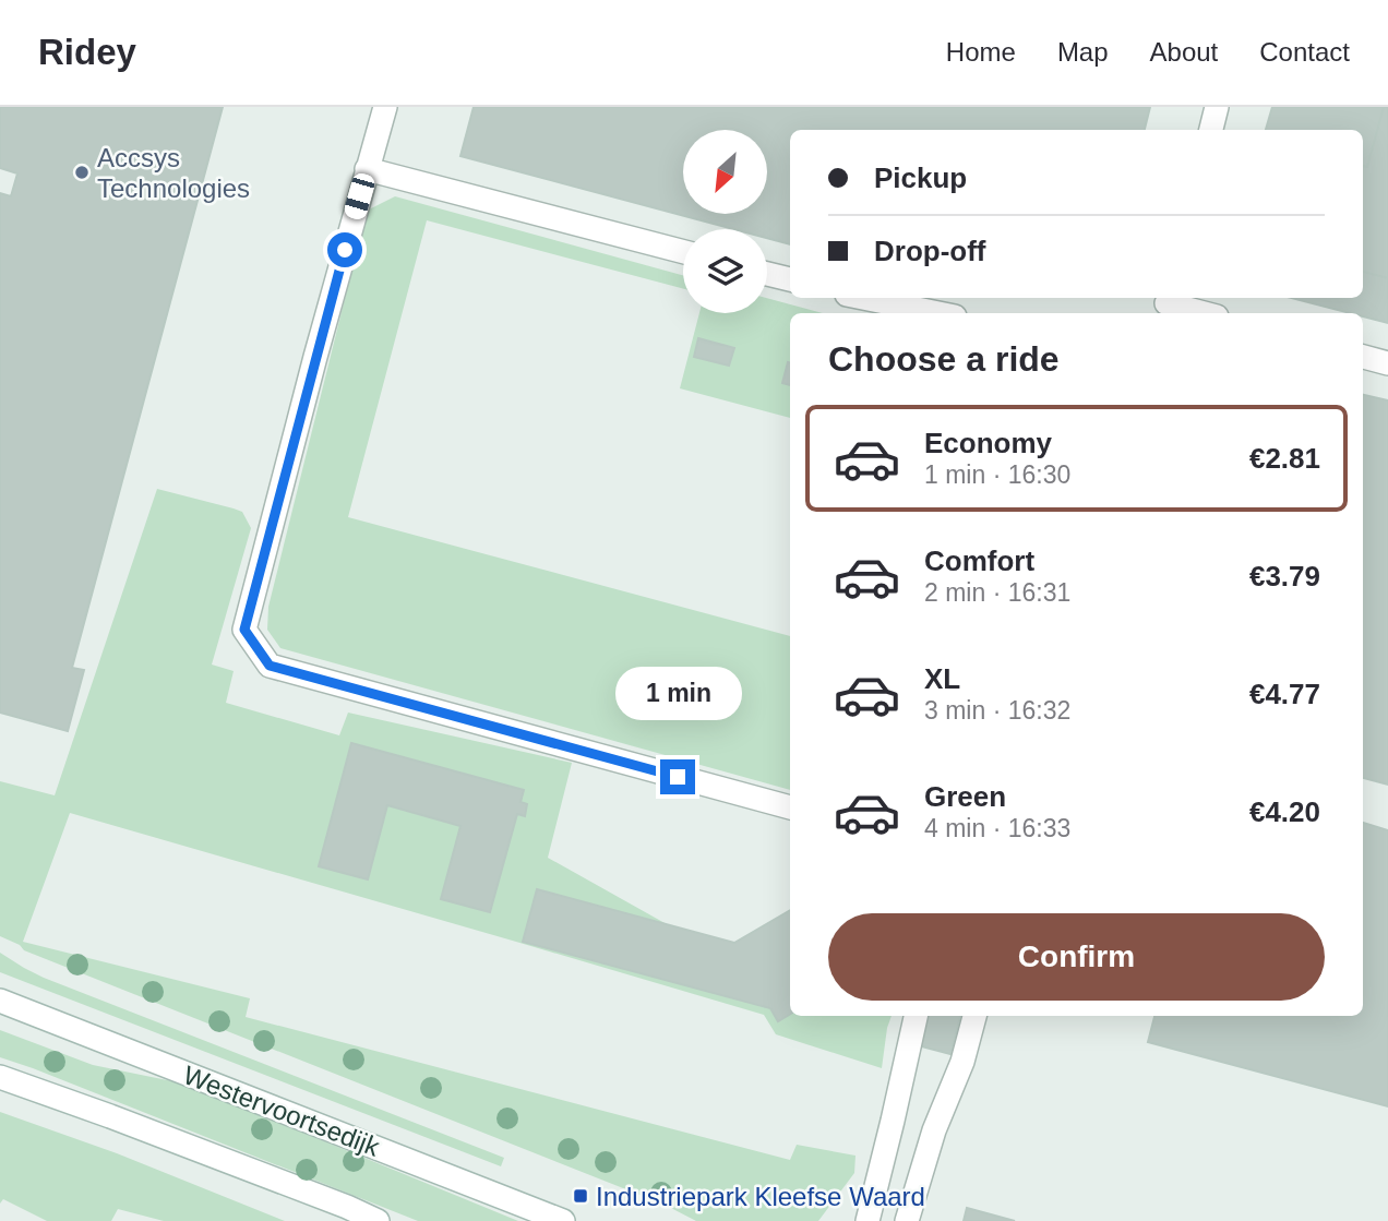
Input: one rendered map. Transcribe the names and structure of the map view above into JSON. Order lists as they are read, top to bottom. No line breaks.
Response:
{"streets":{"street":["Westervoortsedijk"]},"places":{"other":["Accsys Technologies"],"transit":["Industriepark Kleefse Waard"]},"north":"bottom left","page":{"header":"Ridey","nav":["Home","Map","About","Contact"],"banner":["Pickup","Drop-off"],"heading":"Choose a ride","list":[{"name":"Economy","note":"1 min · 16:30","value":"€2.81"},{"name":"Comfort","note":"2 min · 16:31","value":"€3.79"},{"name":"XL","note":"3 min · 16:32","value":"€4.77"},{"name":"Green","note":"4 min · 16:33","value":"€4.20"}],"bubble":"1 min","buttons":"Confirm"}}
